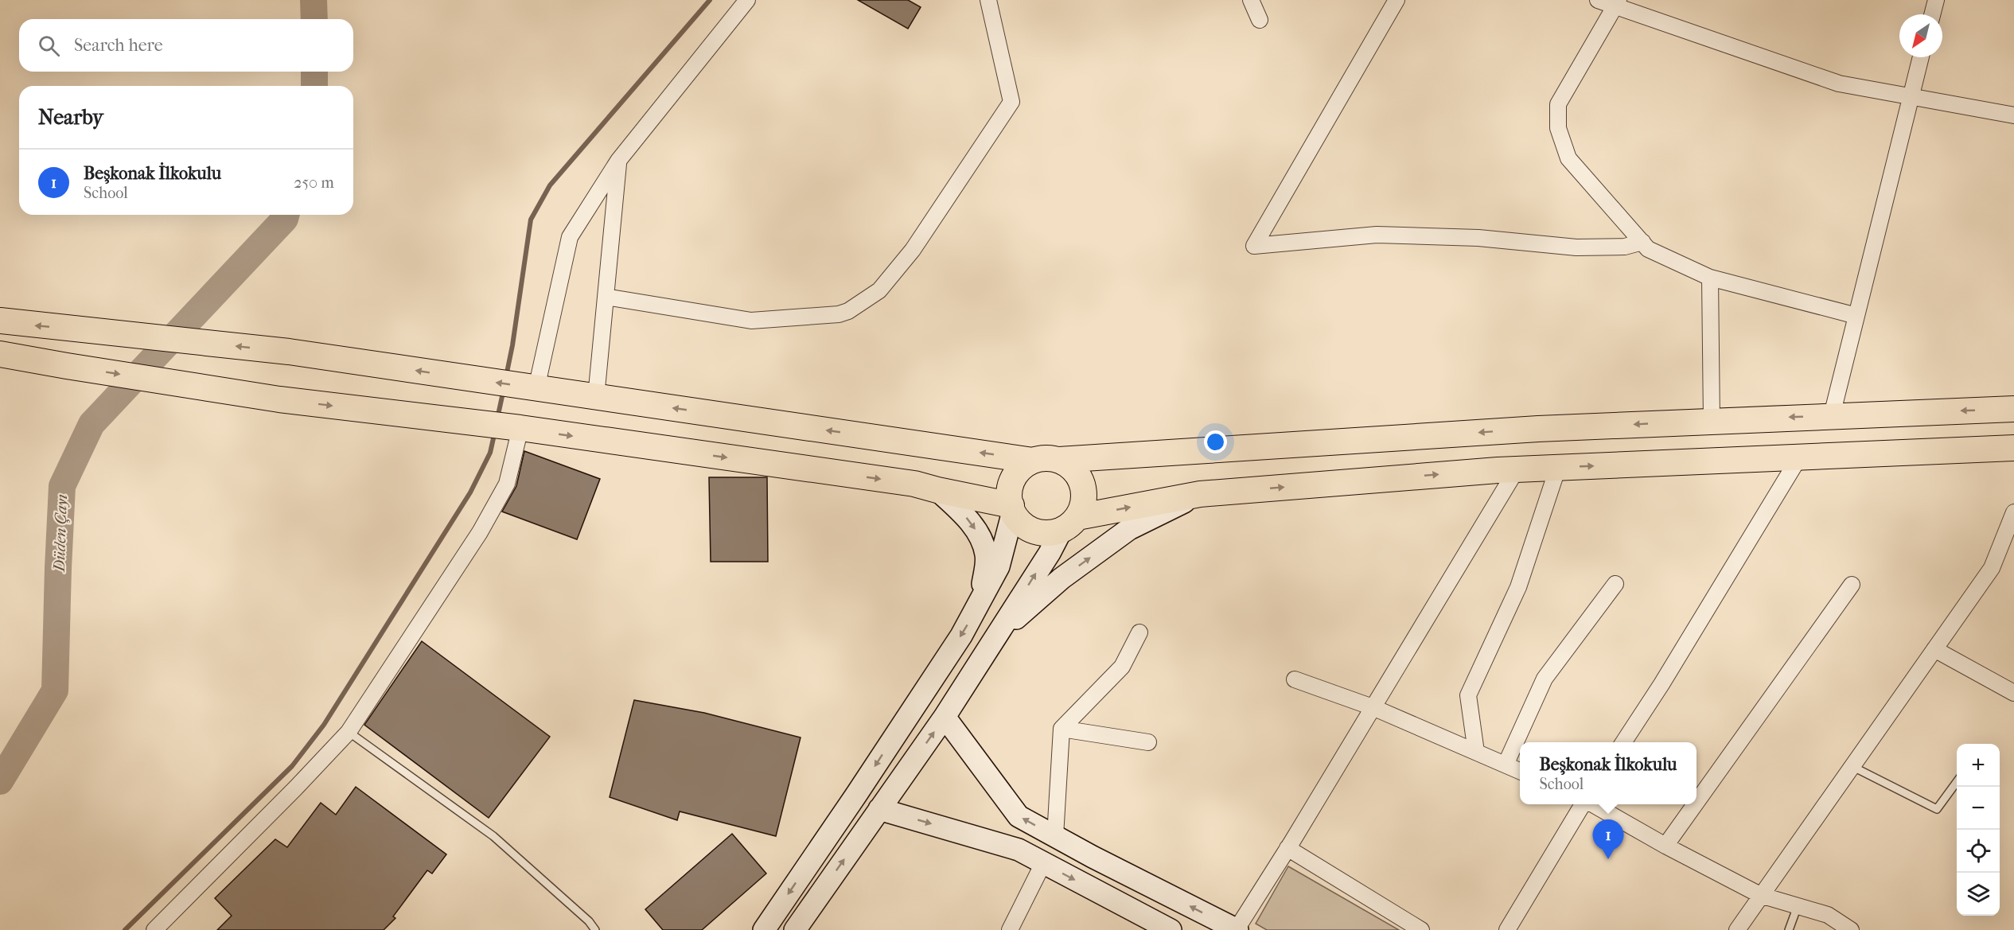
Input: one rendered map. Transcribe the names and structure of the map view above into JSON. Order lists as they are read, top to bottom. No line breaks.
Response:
{"water":["Düden Çayı"],"north":"bottom left","page":{"search":"Search here","heading":"Nearby","list":[{"mark":"1","name":"Beşkonak İlkokulu","note":"School","value":"250 m"}],"popup":["Beşkonak İlkokulu","School"],"map_buttons":["+","−"],"pins":"1"}}
